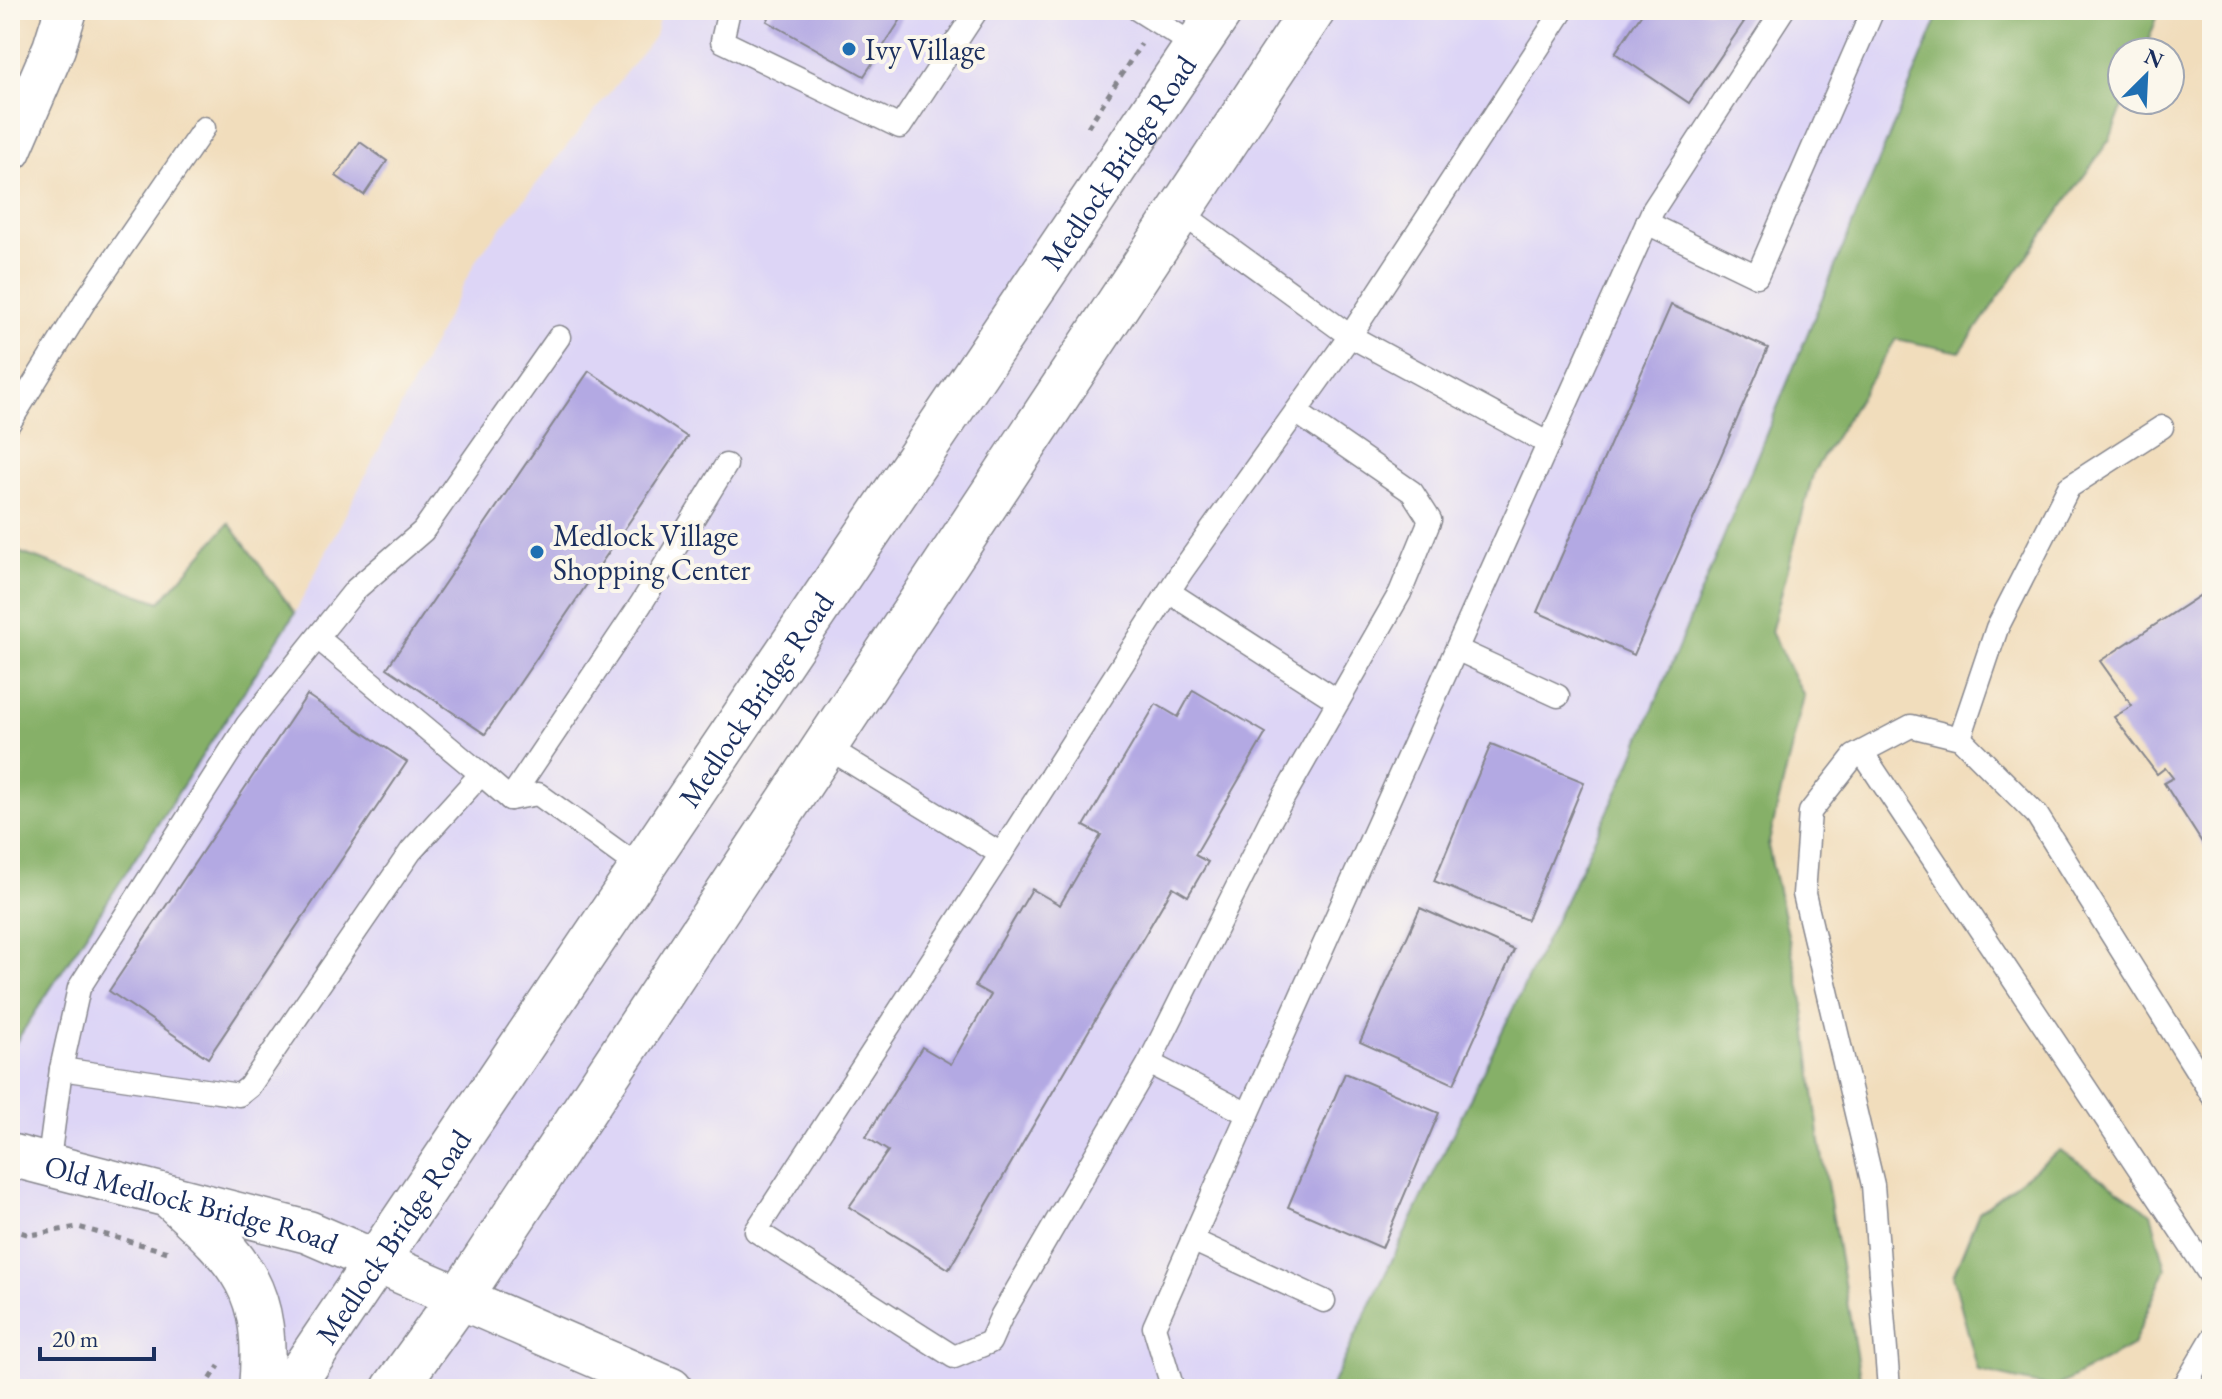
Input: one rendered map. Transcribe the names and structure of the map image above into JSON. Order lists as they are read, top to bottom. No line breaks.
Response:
{"streets":{"highway":["Medlock Bridge Road"],"street":["Old Medlock Bridge Road"]},"crossings":[["Medlock Bridge Road","Old Medlock Bridge Road"]],"places":["Ivy Village","Medlock Village Shopping Center"],"scale_bar":"20 m","north":"top right"}
